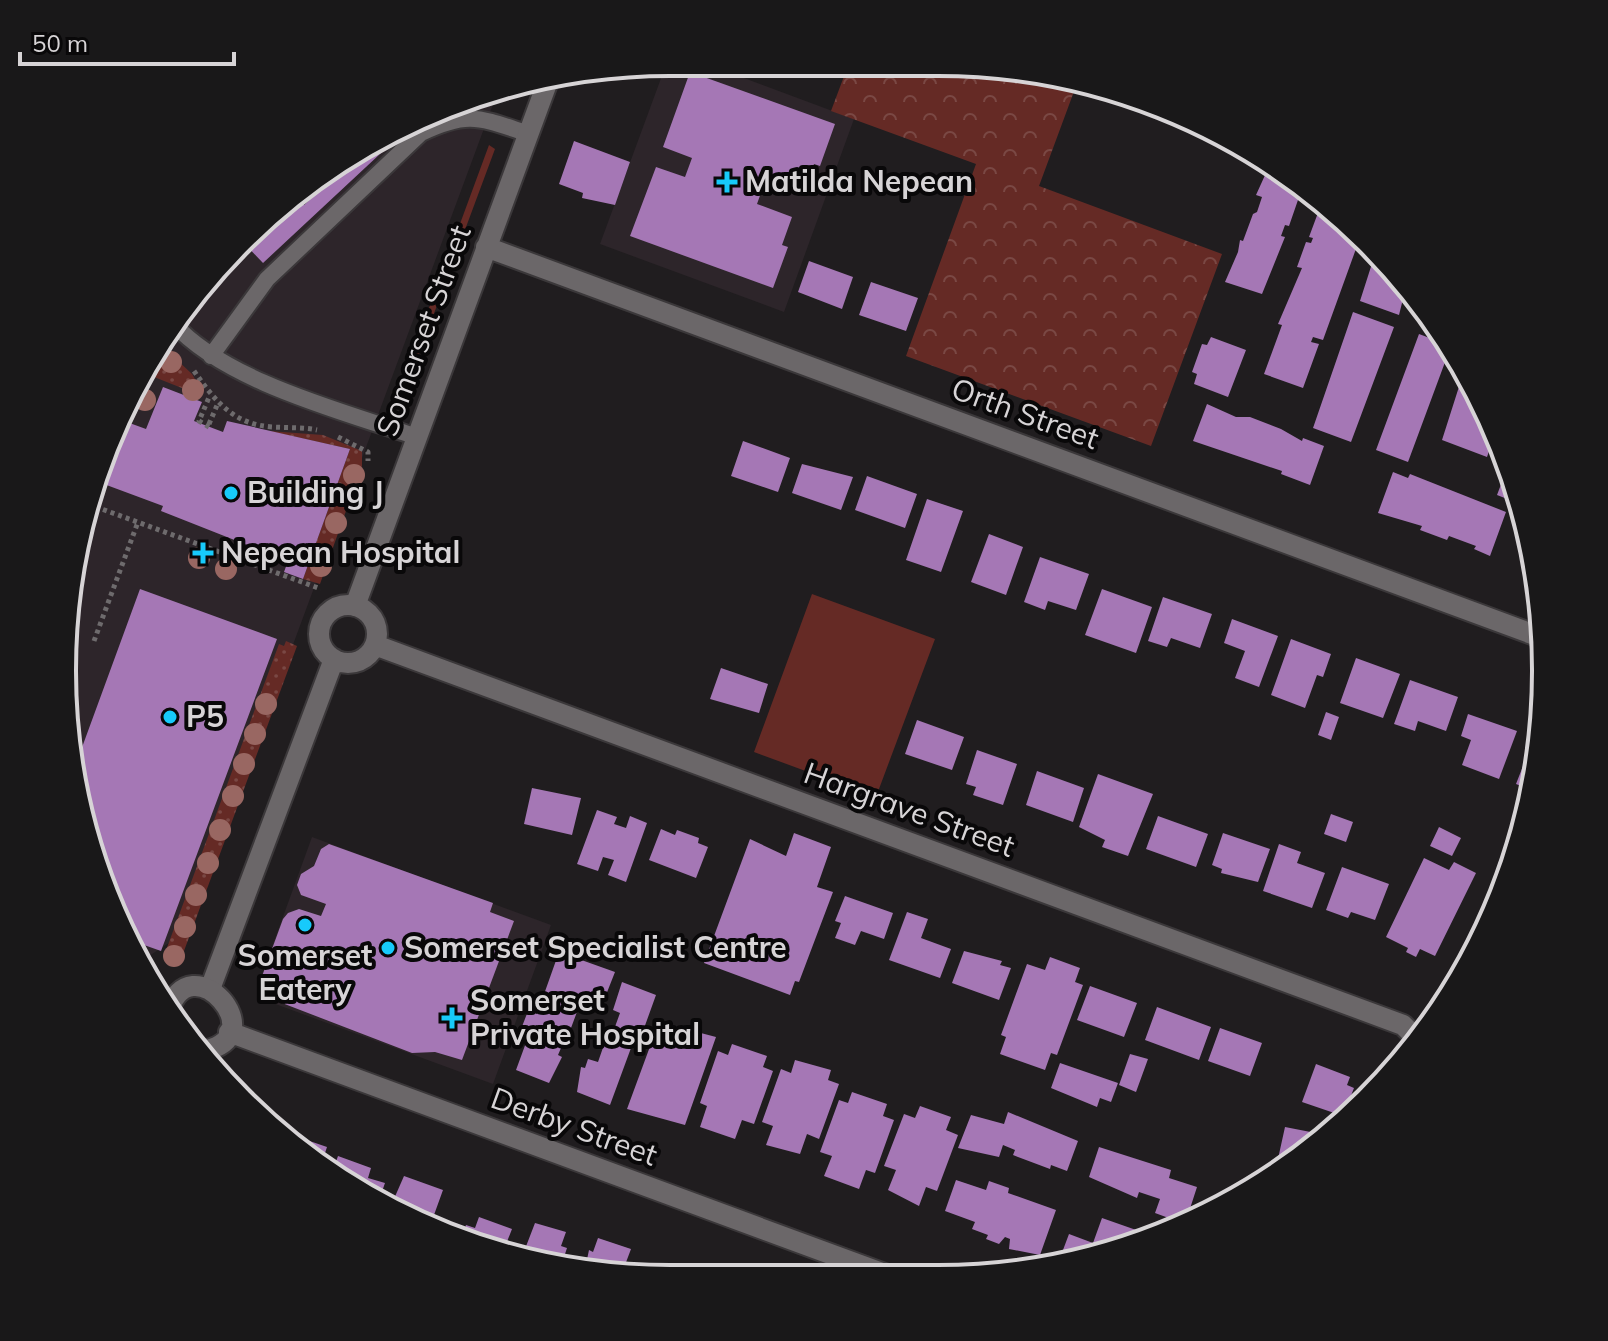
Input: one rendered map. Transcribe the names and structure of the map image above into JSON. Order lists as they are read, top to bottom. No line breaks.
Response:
{"streets":{"street":["Somerset Street","Orth Street","Hargrave Street","Derby Street"]},"crossings":[["Somerset Street","Orth Street"],["Somerset Street","Hargrave Street"]],"places":{"health":["Matilda Nepean","Nepean Hospital","Somerset Private Hospital"],"other":["Building J","P5","Somerset Eatery","Somerset Specialist Centre"]},"scale_bar":"50 m"}
